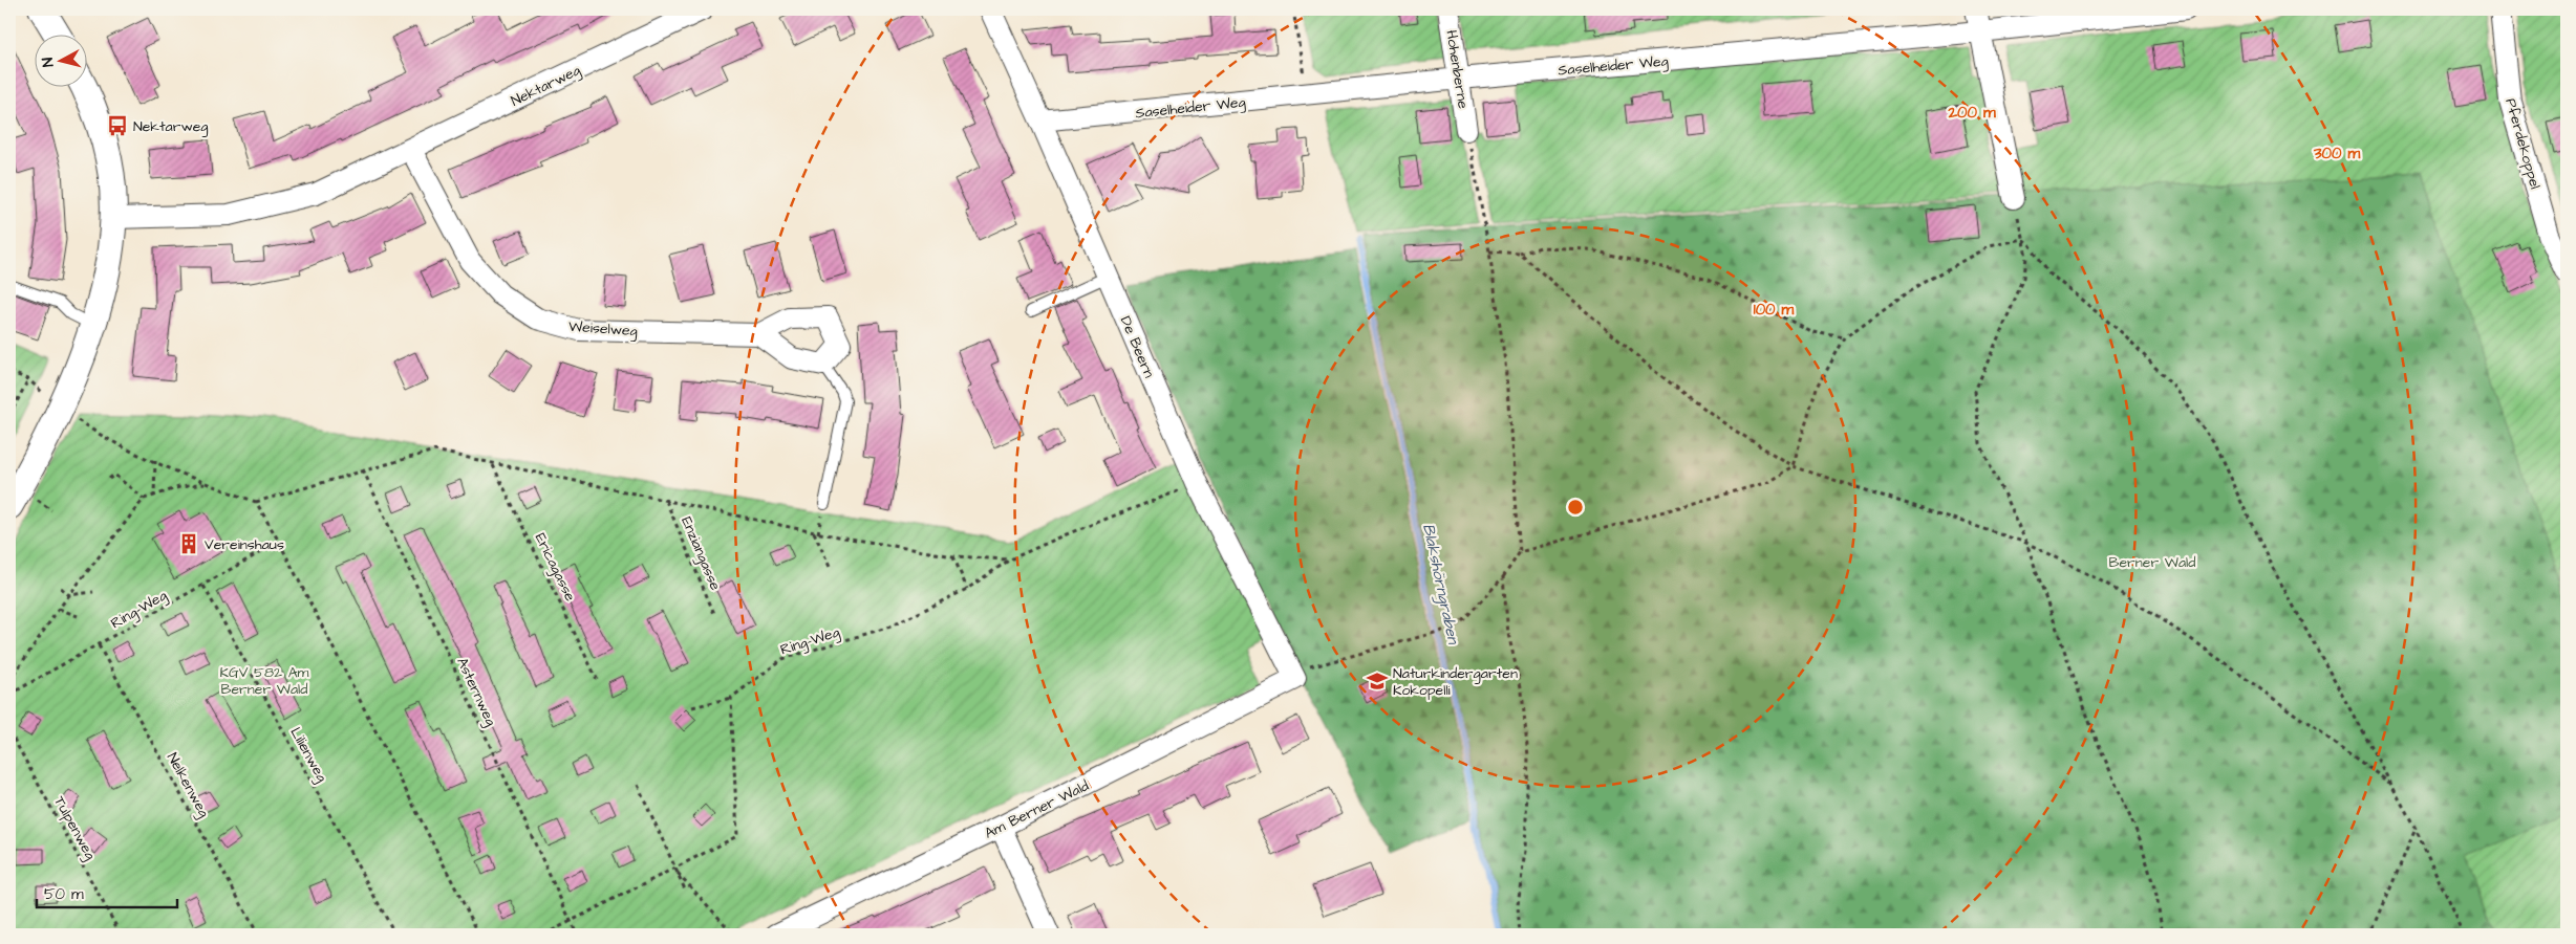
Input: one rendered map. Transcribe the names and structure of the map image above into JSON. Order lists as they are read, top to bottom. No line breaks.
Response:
{"streets":{"street":["Saselheider Weg","Hohenberne","Nektarweg","Pferdekoppel","Weiselweg","De Beern","Am Berner Wald"],"path":["Enziangasse","Ericagasse","Ring-Weg","Asternweg","Lilienweg","Nelkenweg","Tulpenweg"]},"crossings":[["Saselheider Weg","Hohenberne"],["Saselheider Weg","De Beern"],["Nektarweg","Weiselweg"],["De Beern","Ring-Weg"],["De Beern","Am Berner Wald"],["Ring-Weg","Lilienweg"],["Ring-Weg","Nelkenweg"]],"water":["Blakshörngraben"],"parks":["Berner Wald","KGV 582 Am Berner Wald"],"places":{"bus stop":["Nektarweg"],"building":["Vereinshaus"],"school or university":["Naturkindergarten Kokopelli"]},"scale_bar":"50 m","north":"left","rings":["200 m","300 m","100 m"]}
